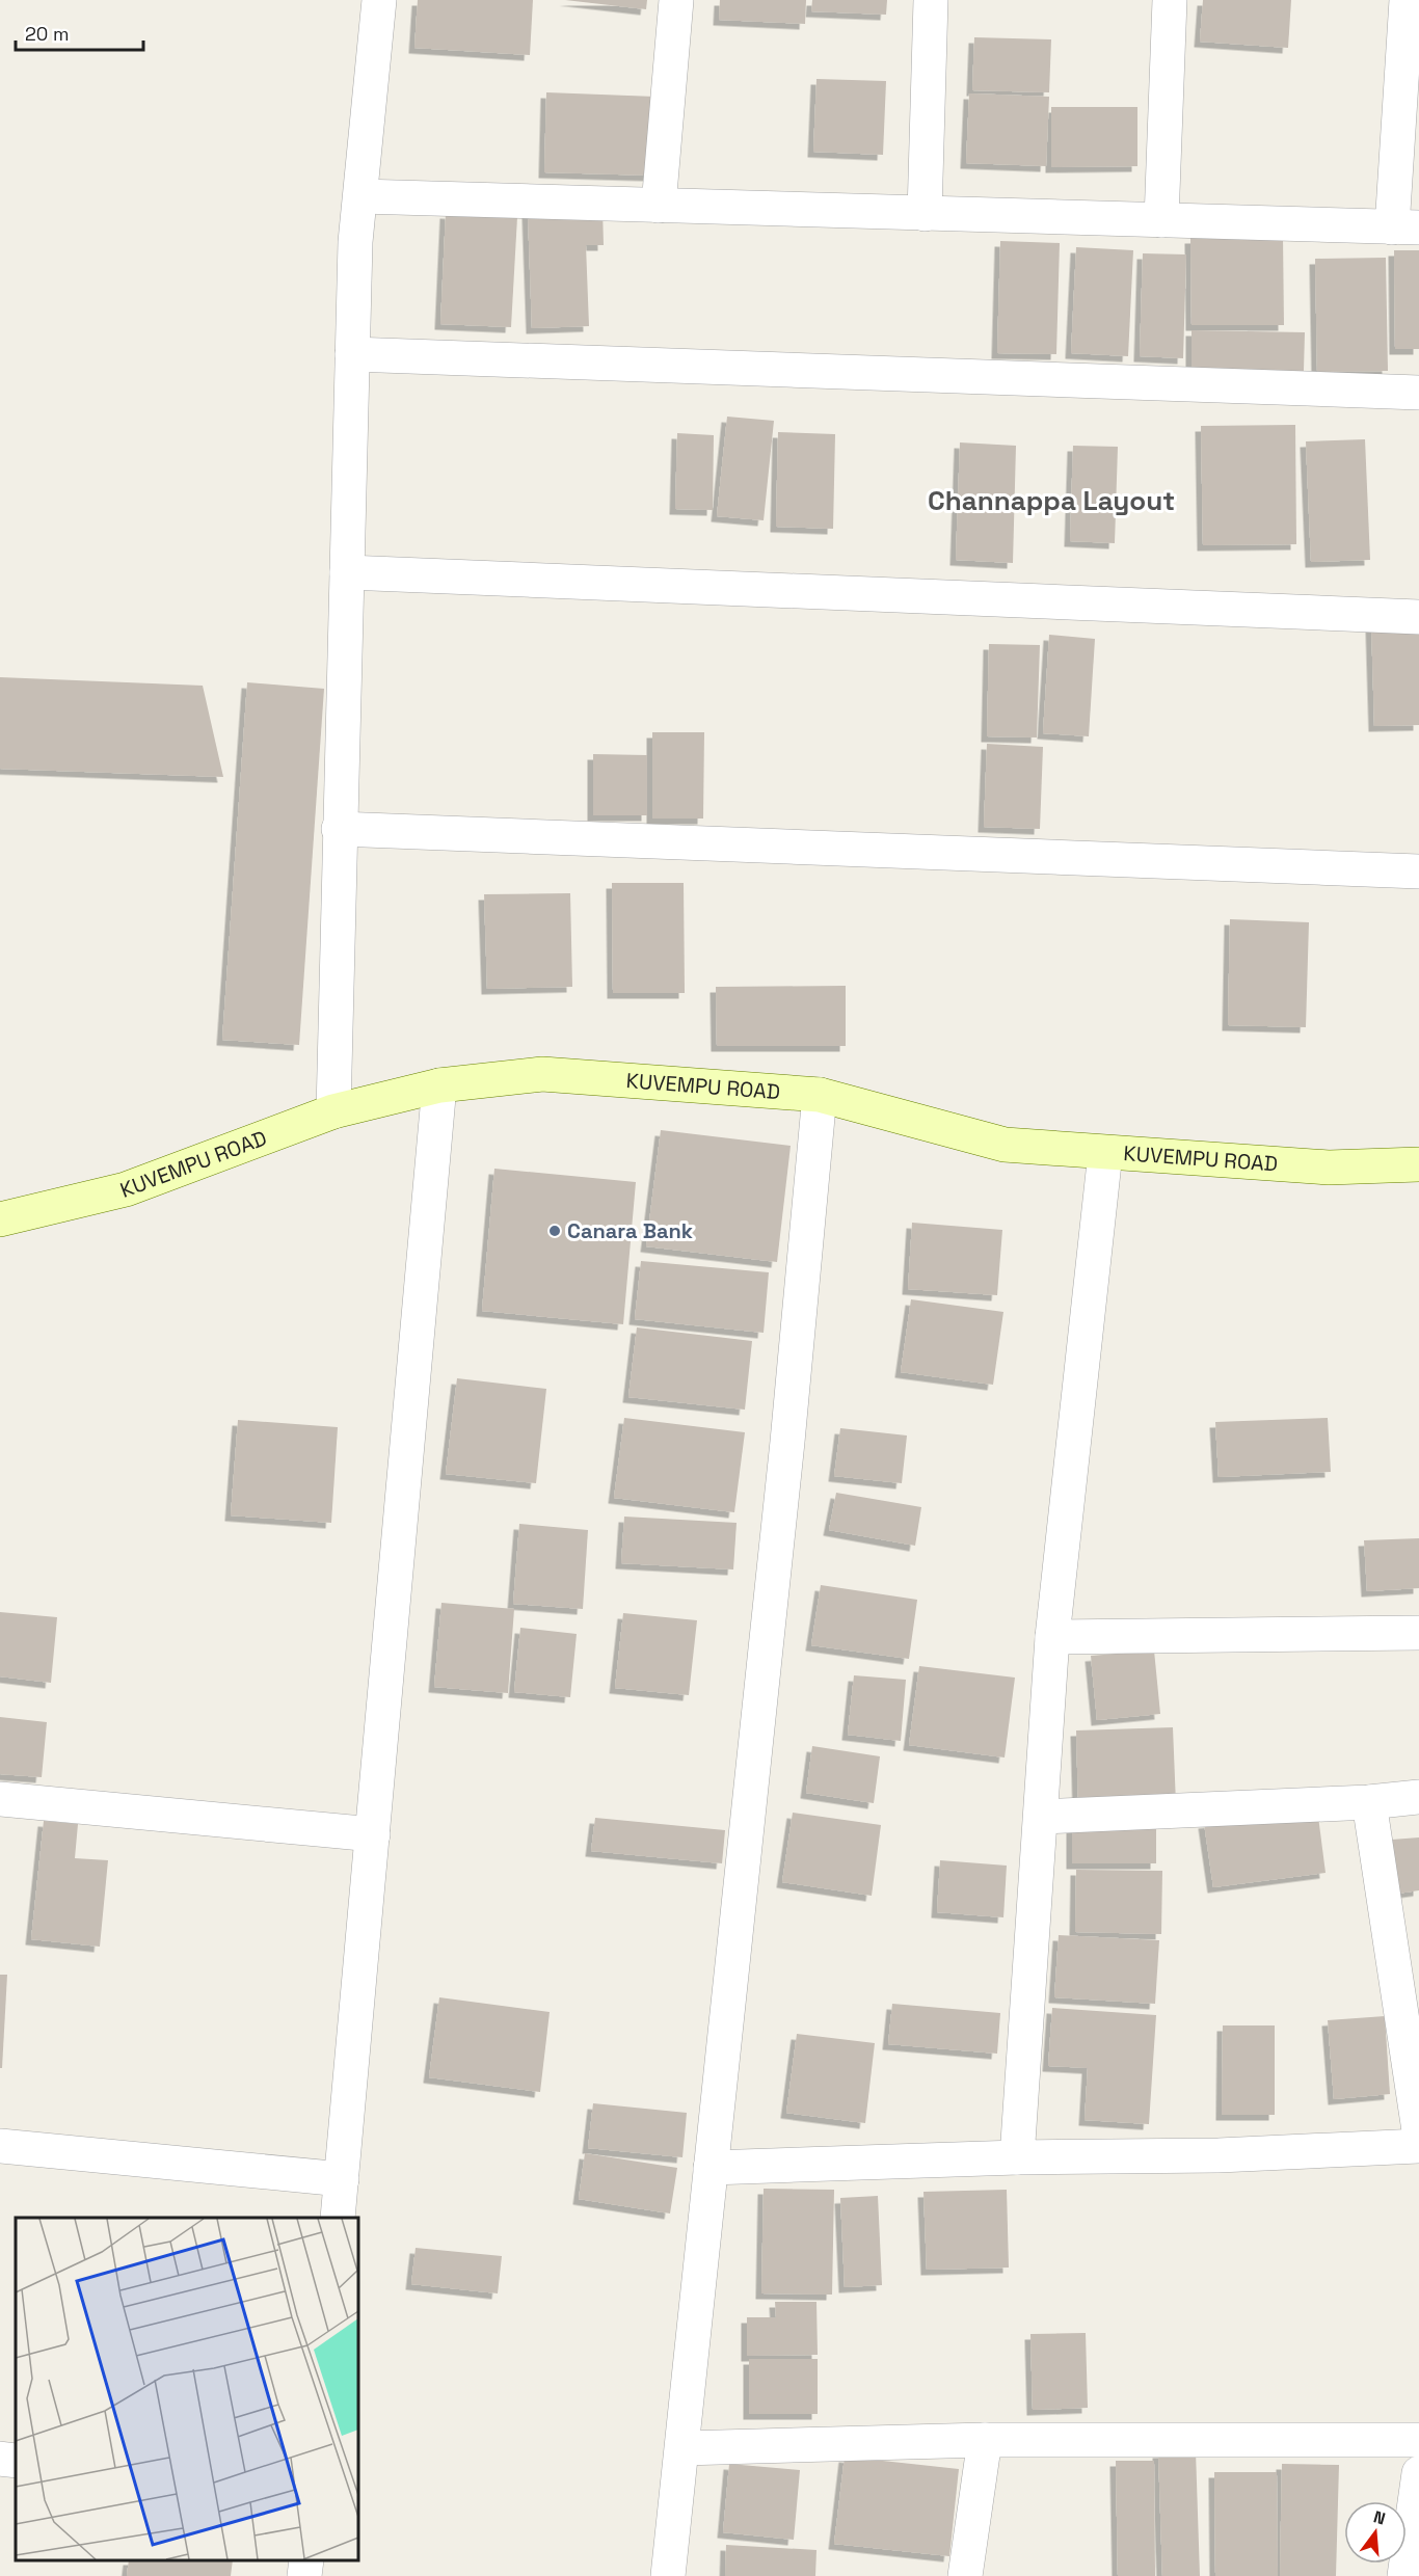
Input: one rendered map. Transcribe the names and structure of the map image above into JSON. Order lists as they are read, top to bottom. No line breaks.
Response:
{"streets":{"main road":["KUVEMPU ROAD"]},"districts":["Channappa Layout"],"places":["Canara Bank"],"scale_bar":"20 m","north":"top"}
